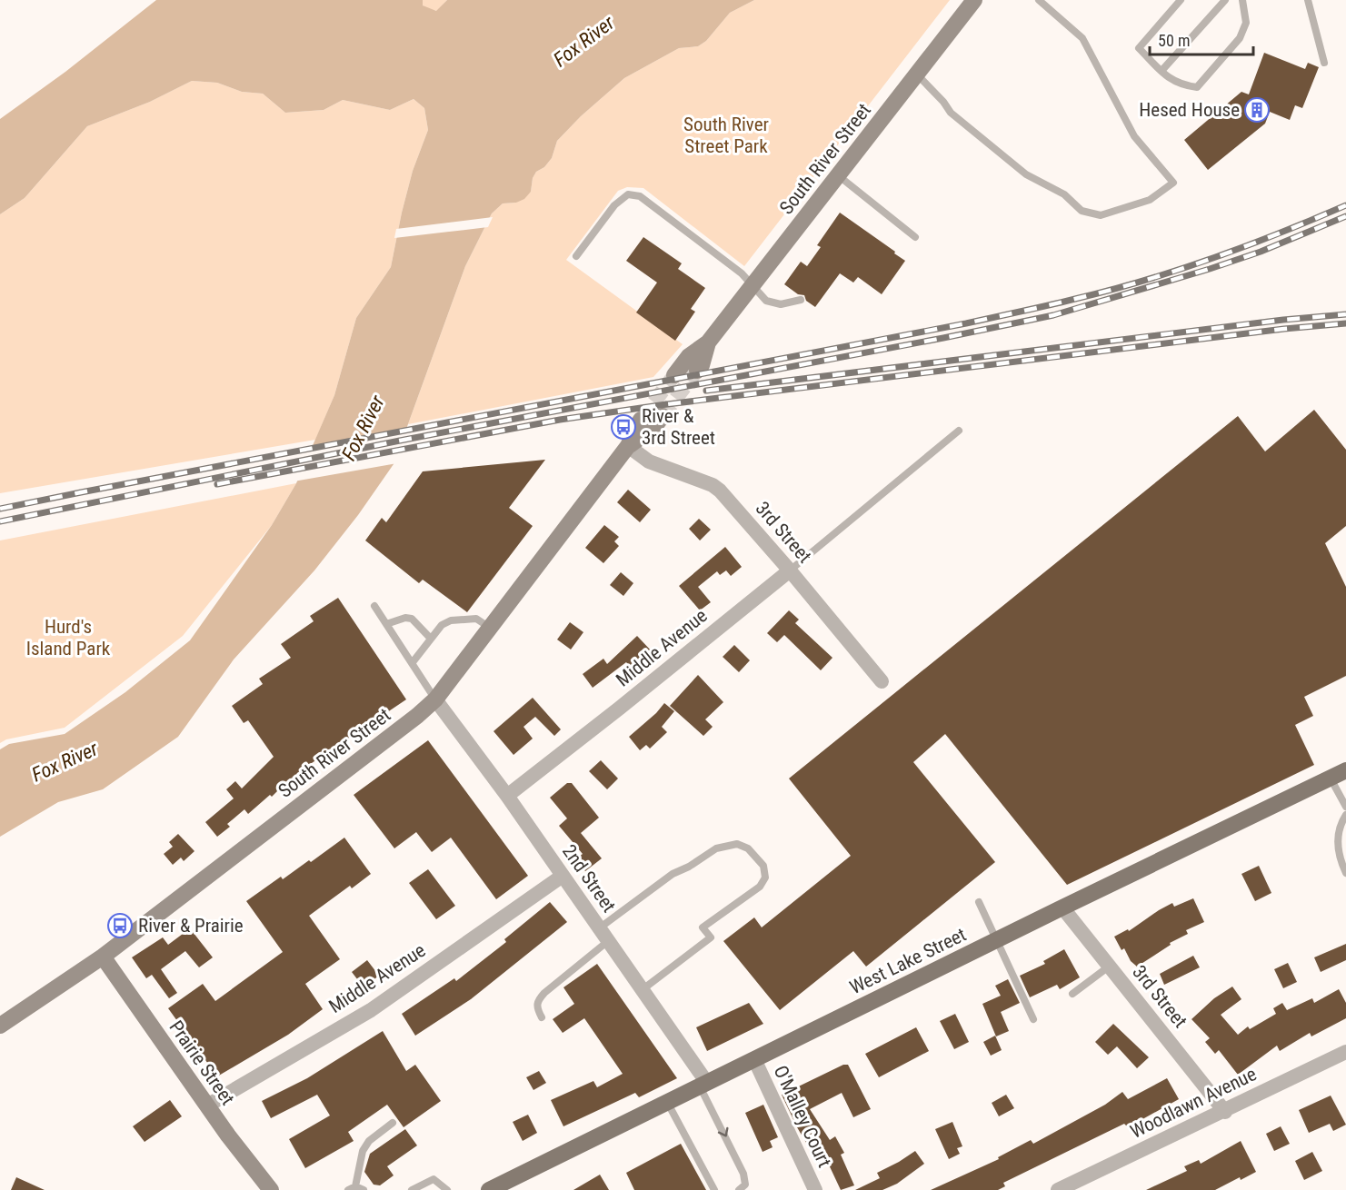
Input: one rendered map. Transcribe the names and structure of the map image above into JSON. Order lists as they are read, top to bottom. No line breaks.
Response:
{"streets":{"main road":["West Lake Street"],"street":["South River Street","3rd Street","Middle Avenue","2nd Street","Prairie Street","Woodlawn Avenue","O'Malley Court"]},"crossings":[["South River Street","3rd Street"],["South River Street","2nd Street"],["South River Street","Prairie Street"],["3rd Street","Middle Avenue"],["3rd Street","West Lake Street"],["3rd Street","Woodlawn Avenue"],["Middle Avenue","2nd Street"],["Middle Avenue","Prairie Street"],["2nd Street","West Lake Street"],["West Lake Street","O'Malley Court"]],"water":["Fox River"],"parks":["South River Street Park","Hurd's Island Park"],"places":{"building":["Hesed House"],"bus stop":["River & 3rd Street","River & Prairie"]},"scale_bar":"50 m"}
